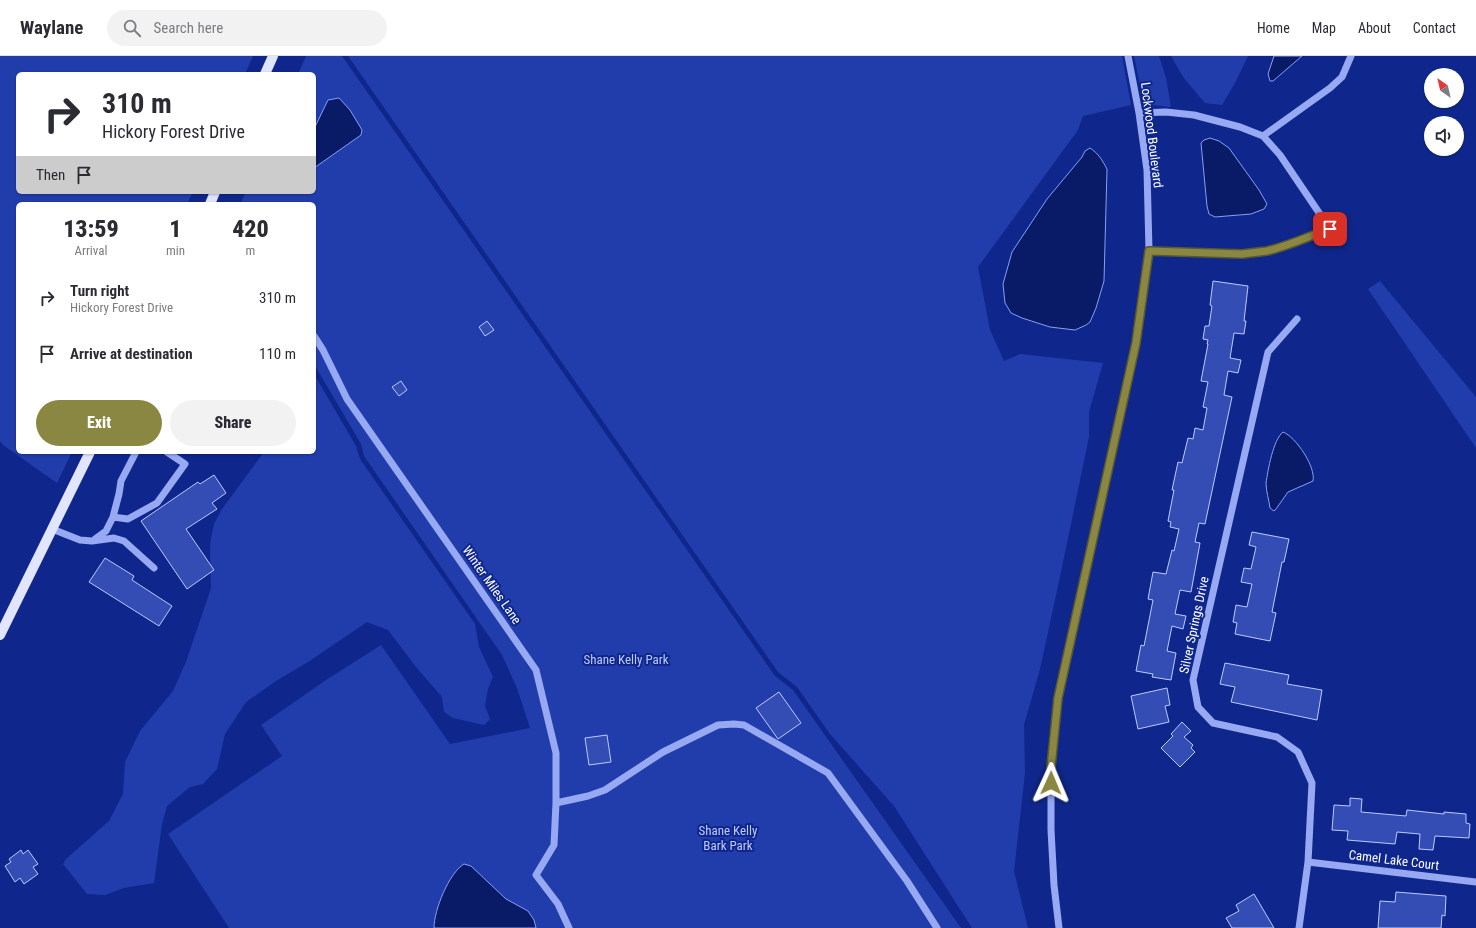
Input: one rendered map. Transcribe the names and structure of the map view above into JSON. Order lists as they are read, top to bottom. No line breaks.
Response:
{"streets":{"street":["Lockwood Boulevard","Winter Miles Lane","Silver Springs Drive","Camel Lake Court"]},"crossings":[["Silver Springs Drive","Camel Lake Court"]],"parks":["Shane Kelly Park","Shane Kelly Bark Park"],"north":"top left","page":{"header":"Waylane","search":"Search here","nav":["Home","Map","About","Contact"],"turn":["310 m","Hickory Forest Drive"],"then":"Then","eta":["13:59","Arrival","1","min","420","m"],"list":[{"name":"Turn right","note":"Hickory Forest Drive","value":"310 m"},{"name":"Arrive at destination","value":"110 m"}],"buttons":["Exit","Share"]}}
